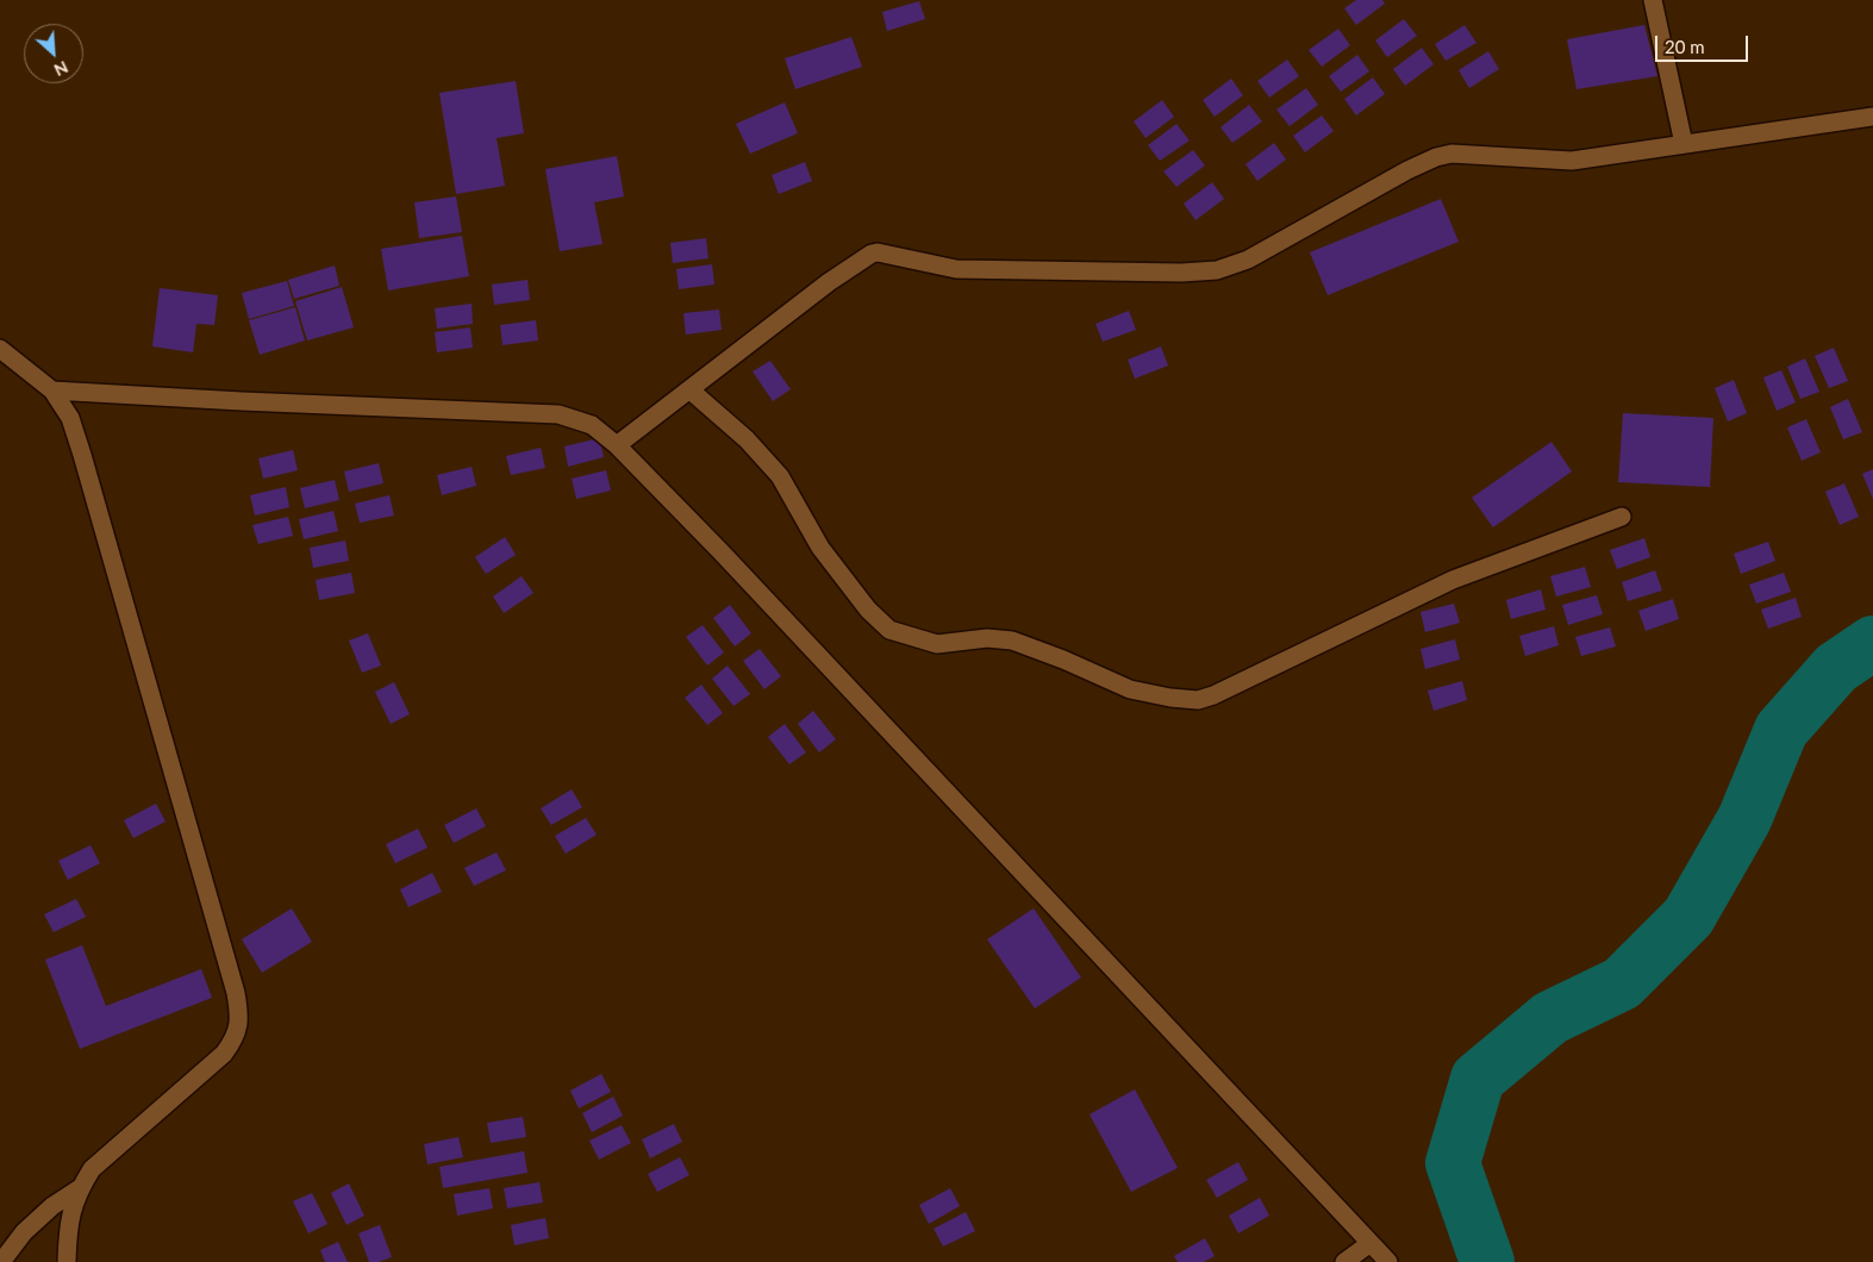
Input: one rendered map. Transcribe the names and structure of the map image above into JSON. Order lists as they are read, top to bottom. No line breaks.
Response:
{"scale_bar":"20 m","north":"bottom right"}
